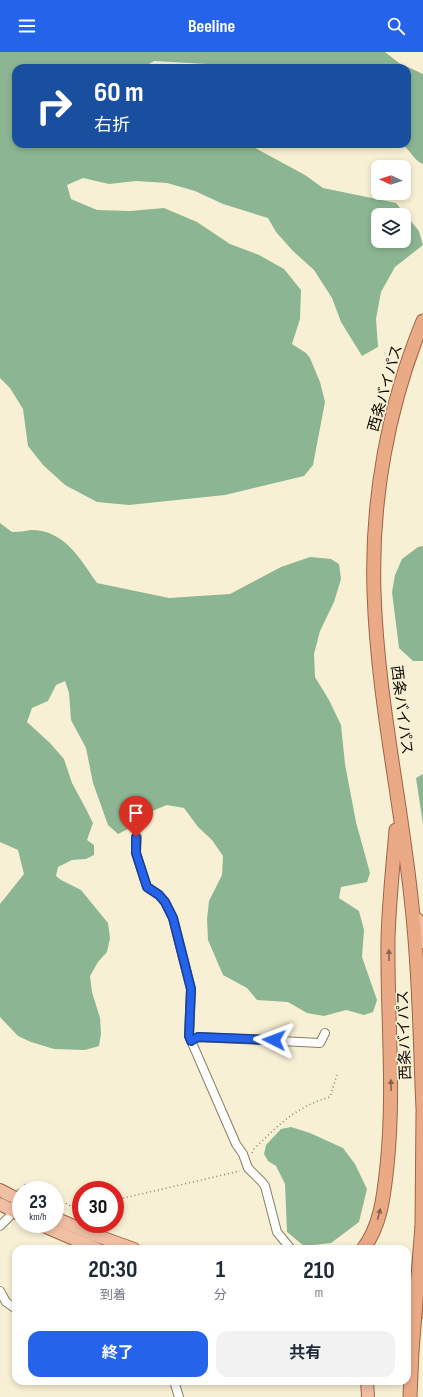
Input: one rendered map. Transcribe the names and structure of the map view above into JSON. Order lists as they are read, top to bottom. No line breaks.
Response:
{"streets":{"highway":["西条バイパス"]},"north":"left","page":{"header":"Beeline","turn":["60 m","右折"],"speed":"23 km/h","limit":"30","eta":["20:30","到着","1","分","210","m"],"buttons":["終了","共有"]}}
